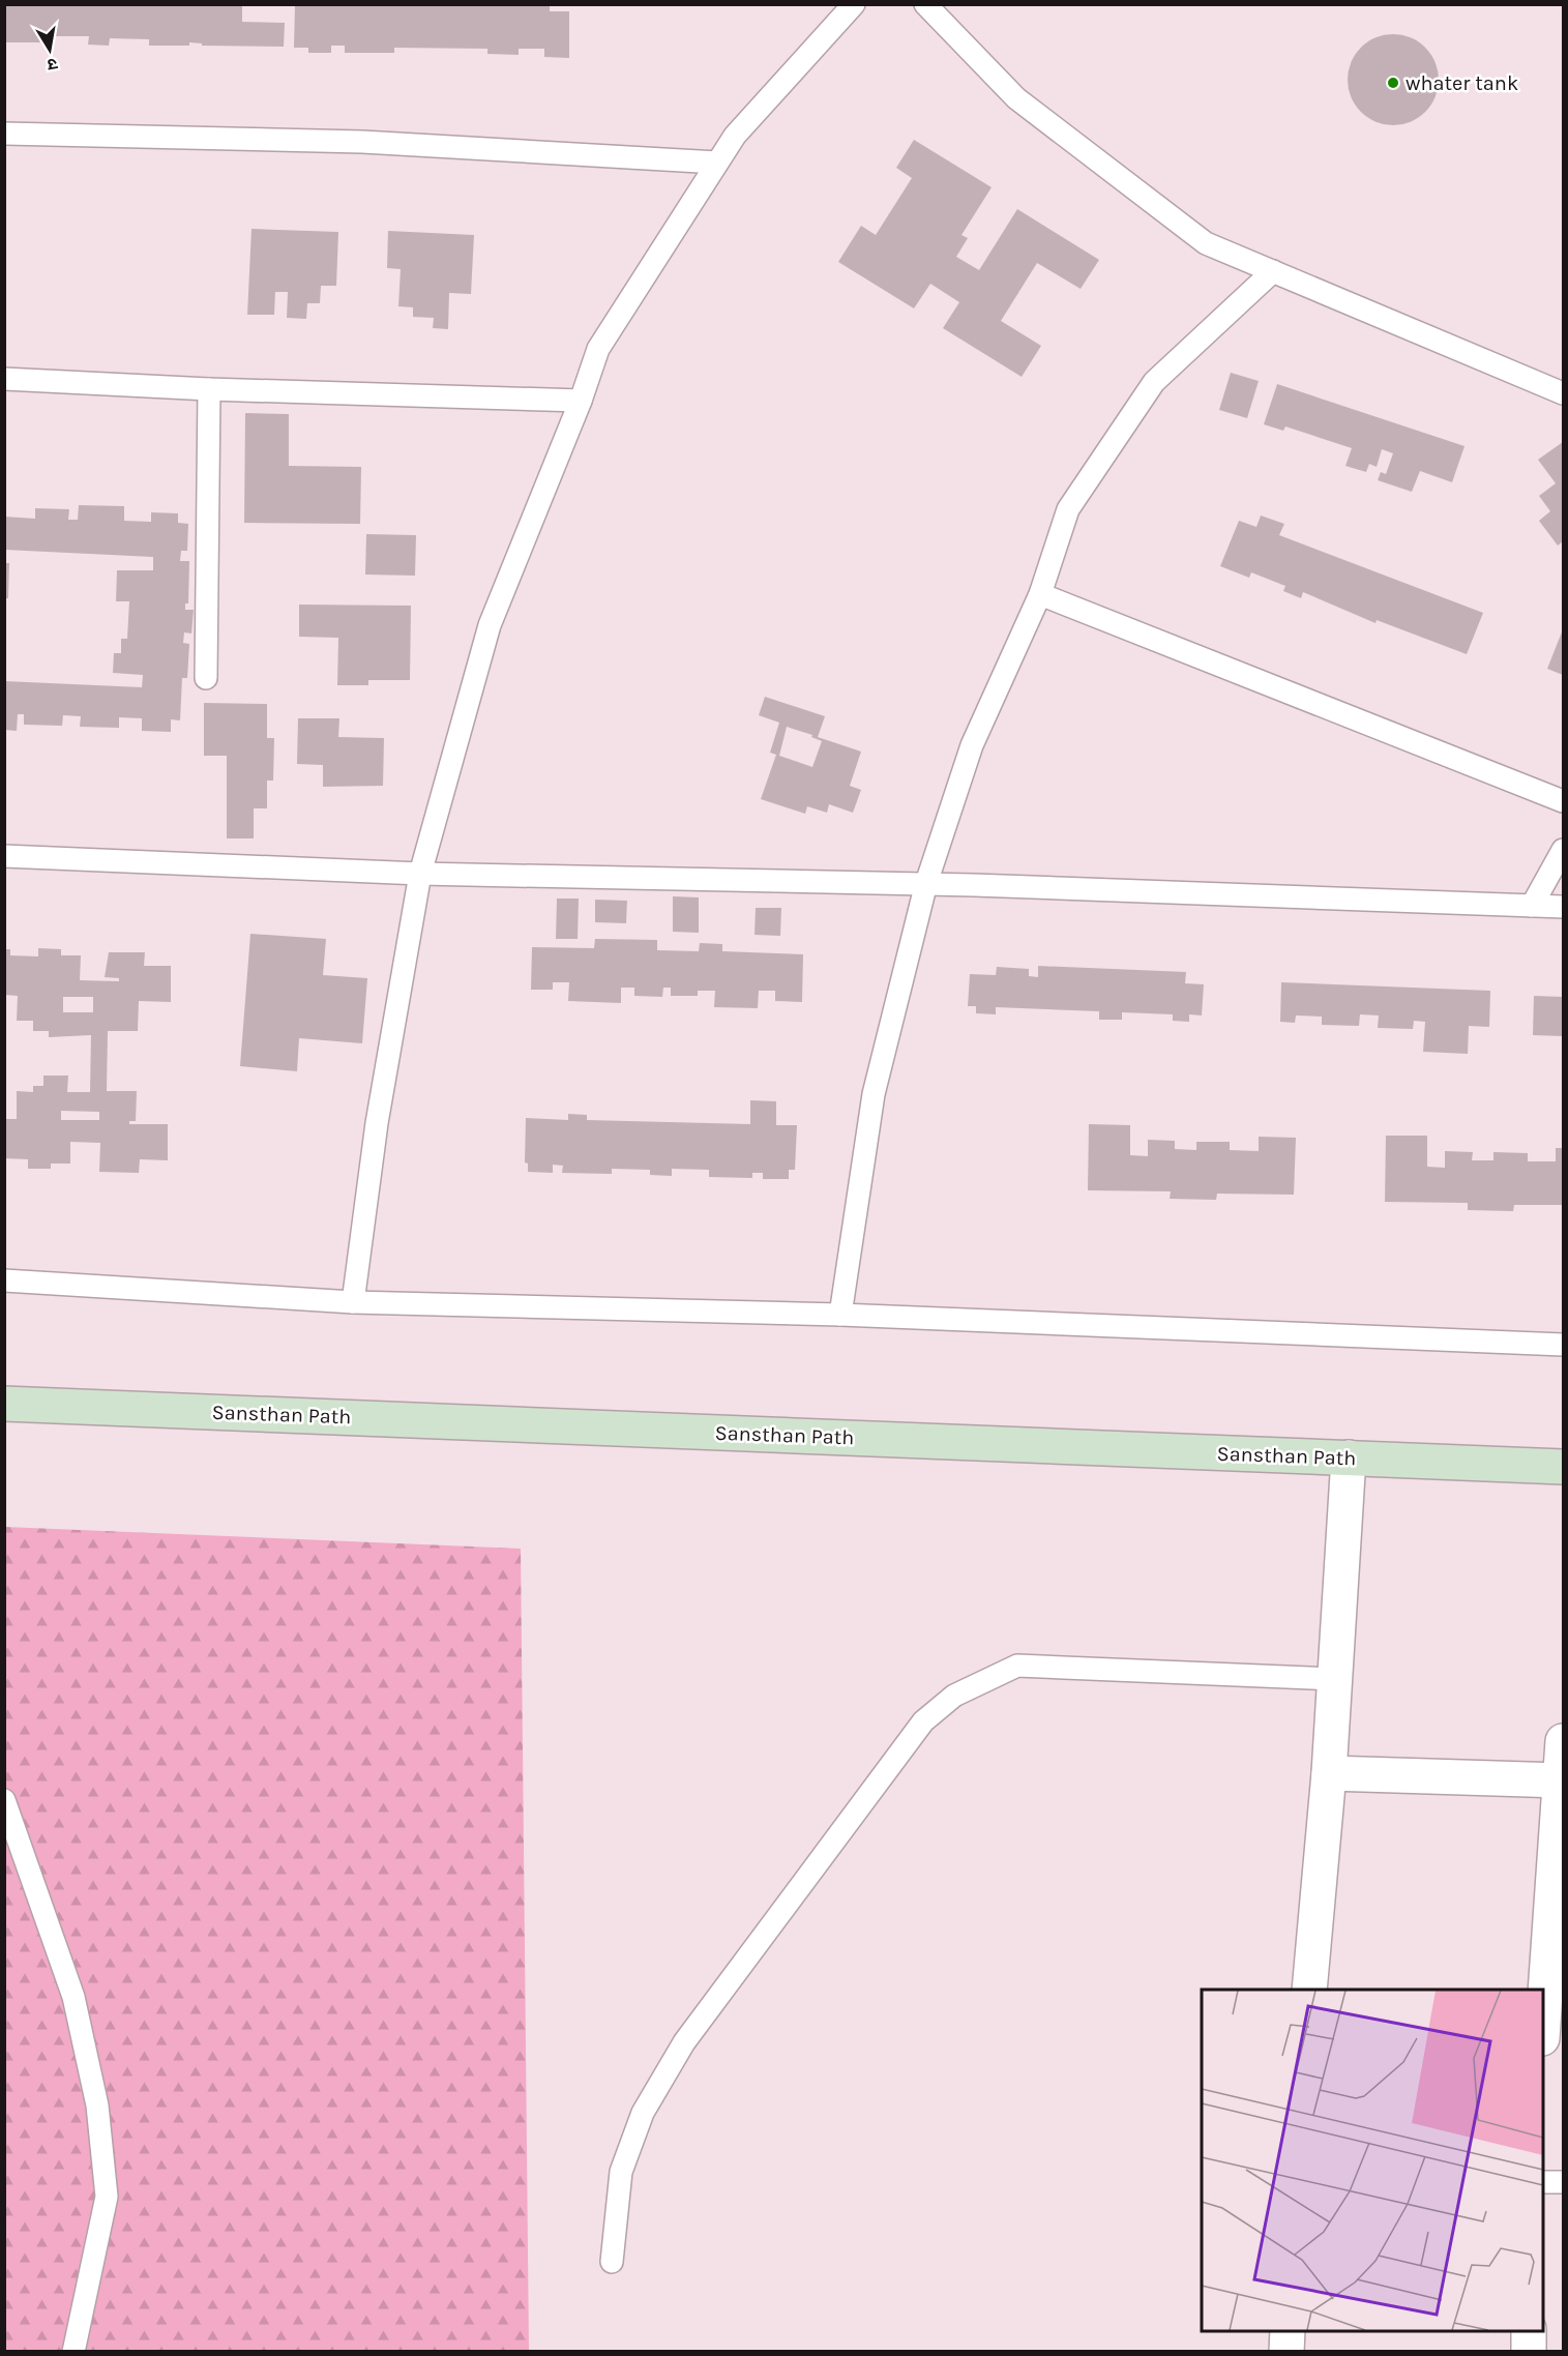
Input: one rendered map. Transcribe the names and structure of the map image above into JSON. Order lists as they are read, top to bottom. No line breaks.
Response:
{"streets":{"street":["Sansthan Path"]},"places":["whater tank"],"north":"bottom"}
